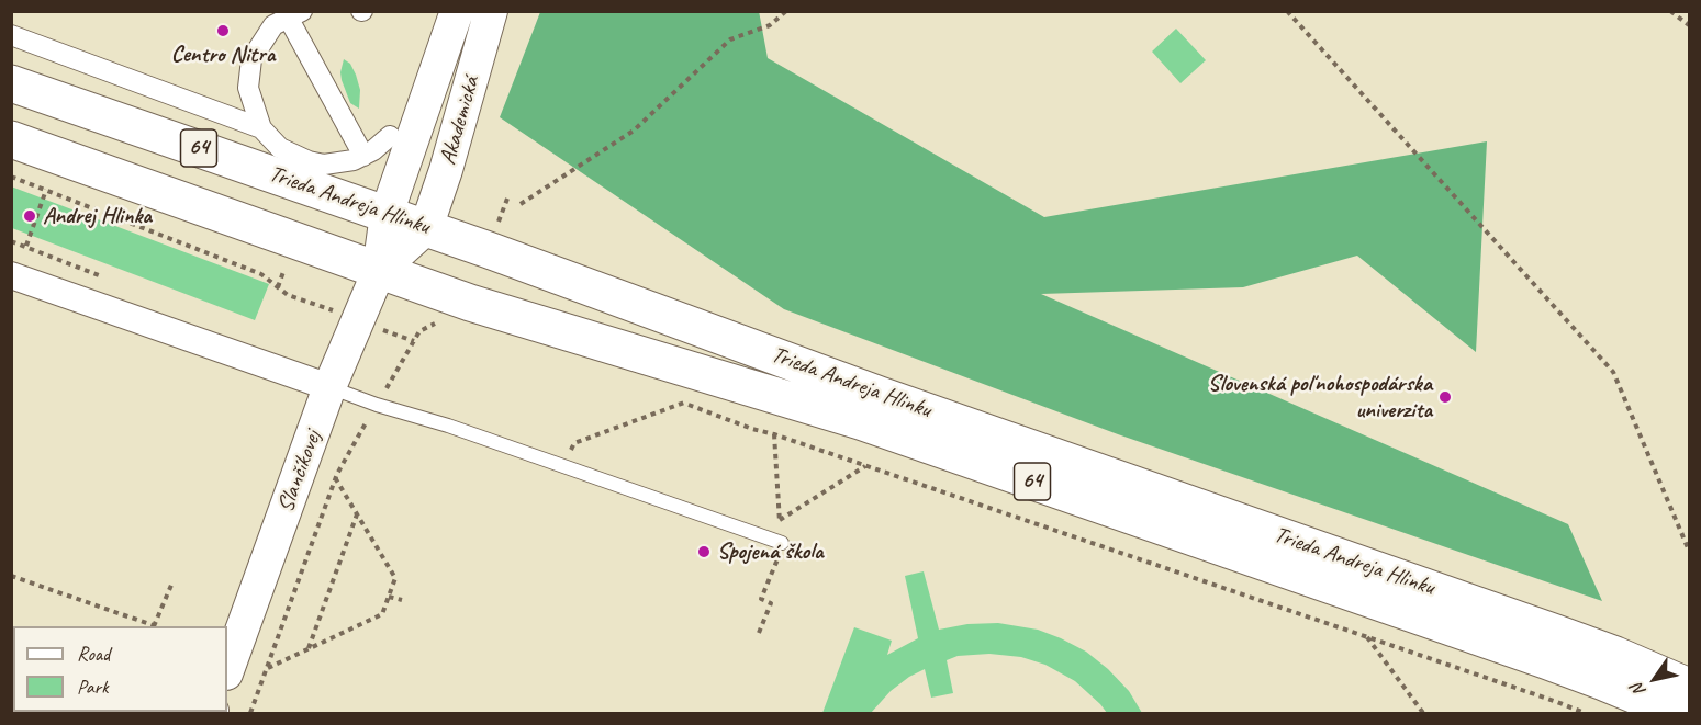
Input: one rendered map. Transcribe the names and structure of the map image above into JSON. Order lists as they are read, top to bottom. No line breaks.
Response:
{"streets":{"main road":["64","Trieda Andreja Hlinku"],"street":["Akademická","Slančíkovej"]},"crossings":[["Akademická","Trieda Andreja Hlinku"],["Akademická","Slančíkovej"],["Trieda Andreja Hlinku","Slančíkovej"]],"places":["Centro Nitra","Andrej Hlinka","Slovenská poľnohospodárska univerzita","Spojená škola"],"legend":["Road","Park"],"north":"bottom left"}
